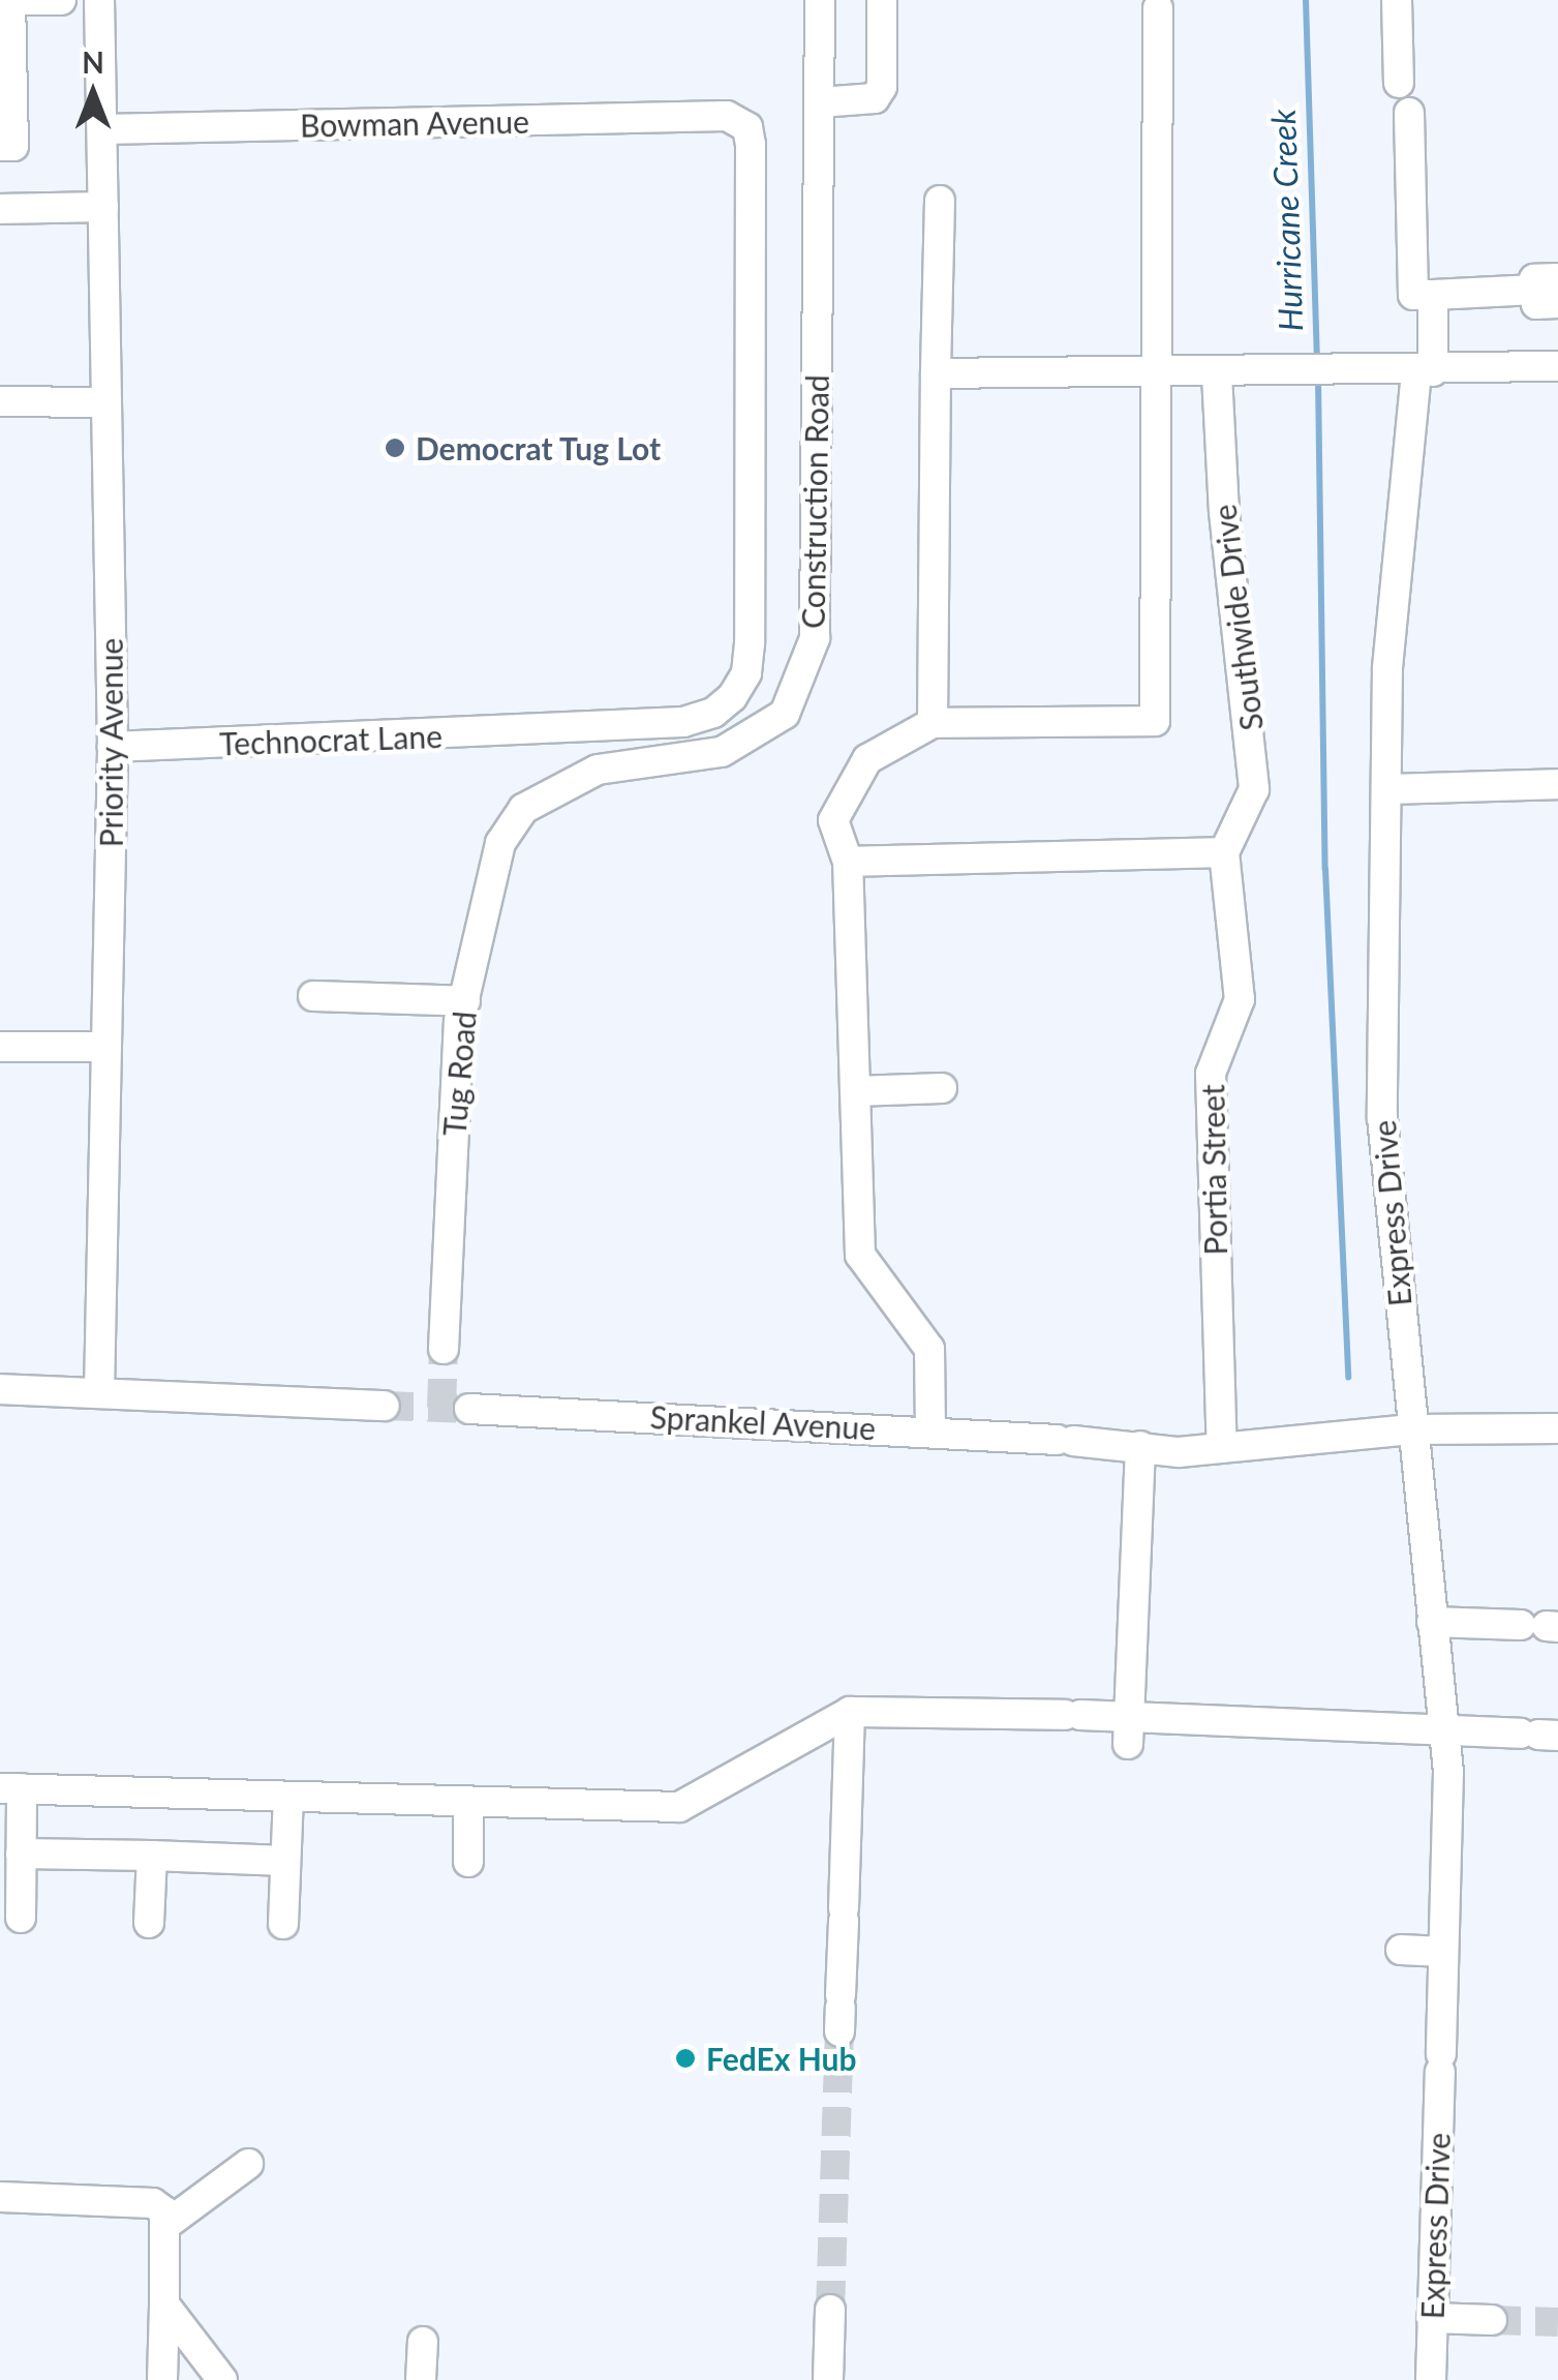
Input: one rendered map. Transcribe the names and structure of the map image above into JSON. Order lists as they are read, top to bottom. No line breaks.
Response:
{"streets":{"street":["Bowman Avenue","Construction Road","Southwide Drive","Technocrat Lane","Priority Avenue","Tug Road","Portia Street","Express Drive","Sprankel Avenue"]},"crossings":[["Bowman Avenue","Technocrat Lane"],["Bowman Avenue","Priority Avenue"],["Construction Road","Tug Road"],["Southwide Drive","Portia Street"],["Technocrat Lane","Priority Avenue"],["Portia Street","Sprankel Avenue"],["Express Drive","Sprankel Avenue"]],"water":["Hurricane Creek"],"places":["Democrat Tug Lot","FedEx Hub"],"north":"top"}
